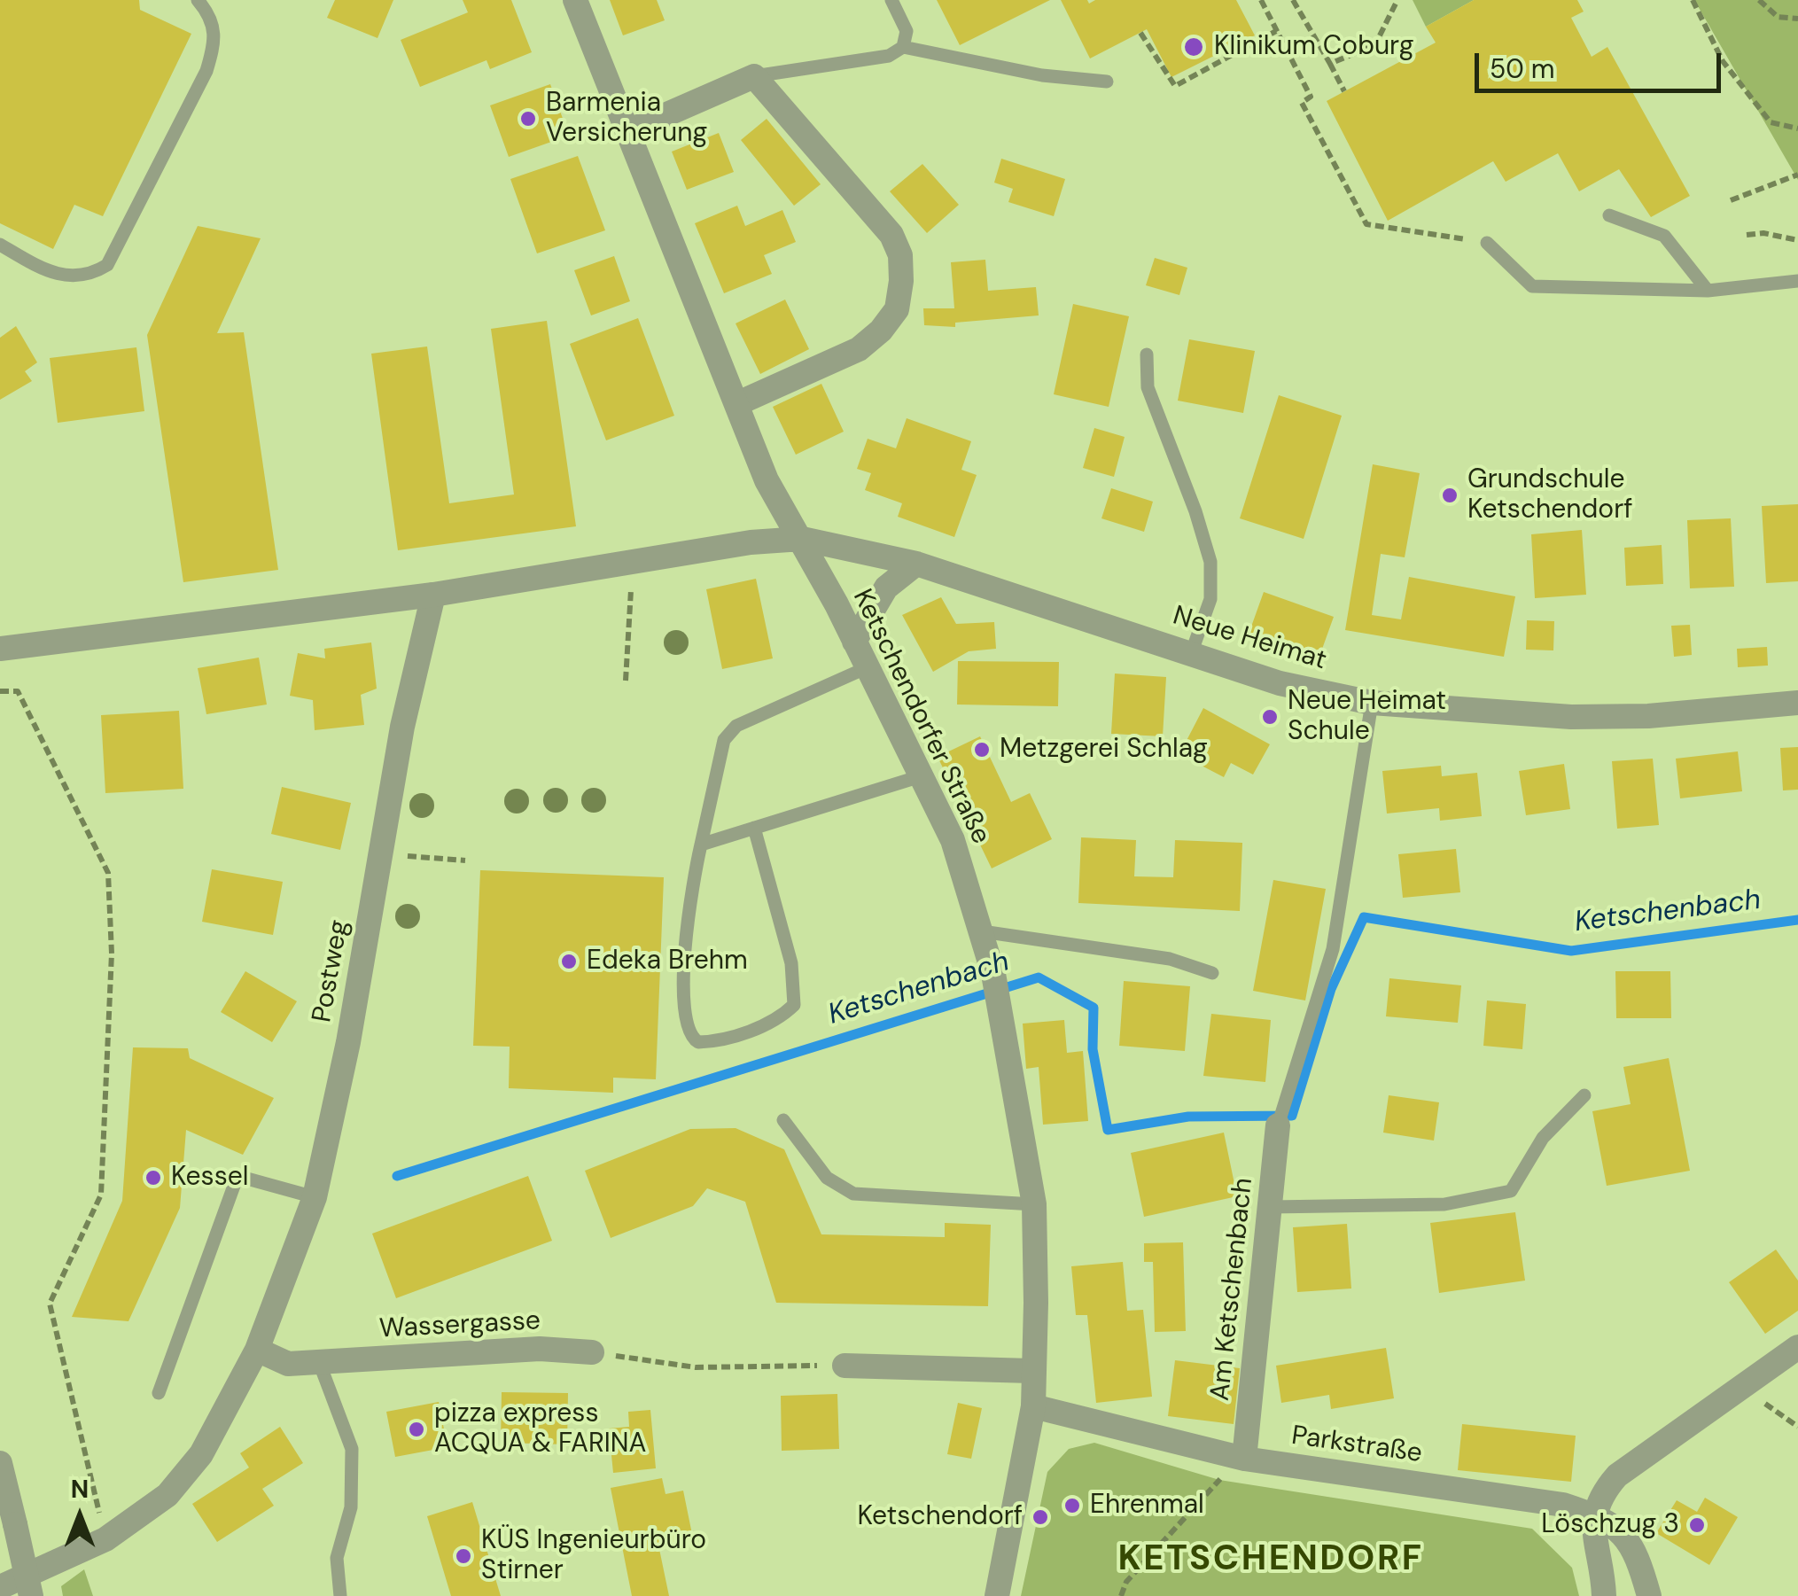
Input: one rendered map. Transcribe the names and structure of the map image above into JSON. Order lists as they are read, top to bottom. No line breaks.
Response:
{"streets":{"street":["Neue Heimat","Ketschendorfer Straße","Postweg","Am Ketschenbach","Wassergasse","Parkstraße"]},"crossings":[["Neue Heimat","Ketschendorfer Straße"],["Ketschendorfer Straße","Parkstraße"],["Postweg","Wassergasse"],["Am Ketschenbach","Parkstraße"]],"districts":["KETSCHENDORF"],"water":["Ketschenbach"],"places":["Klinikum Coburg","Barmenia Versicherung","Grundschule Ketschendorf","Neue Heimat Schule","Metzgerei Schlag","Edeka Brehm","Kessel","pizza express ACQUA & FARINA","Ehrenmal","Ketschendorf","Löschzug 3","KÜS Ingenieurbüro Stirner"],"scale_bar":"50 m","north":"top"}
